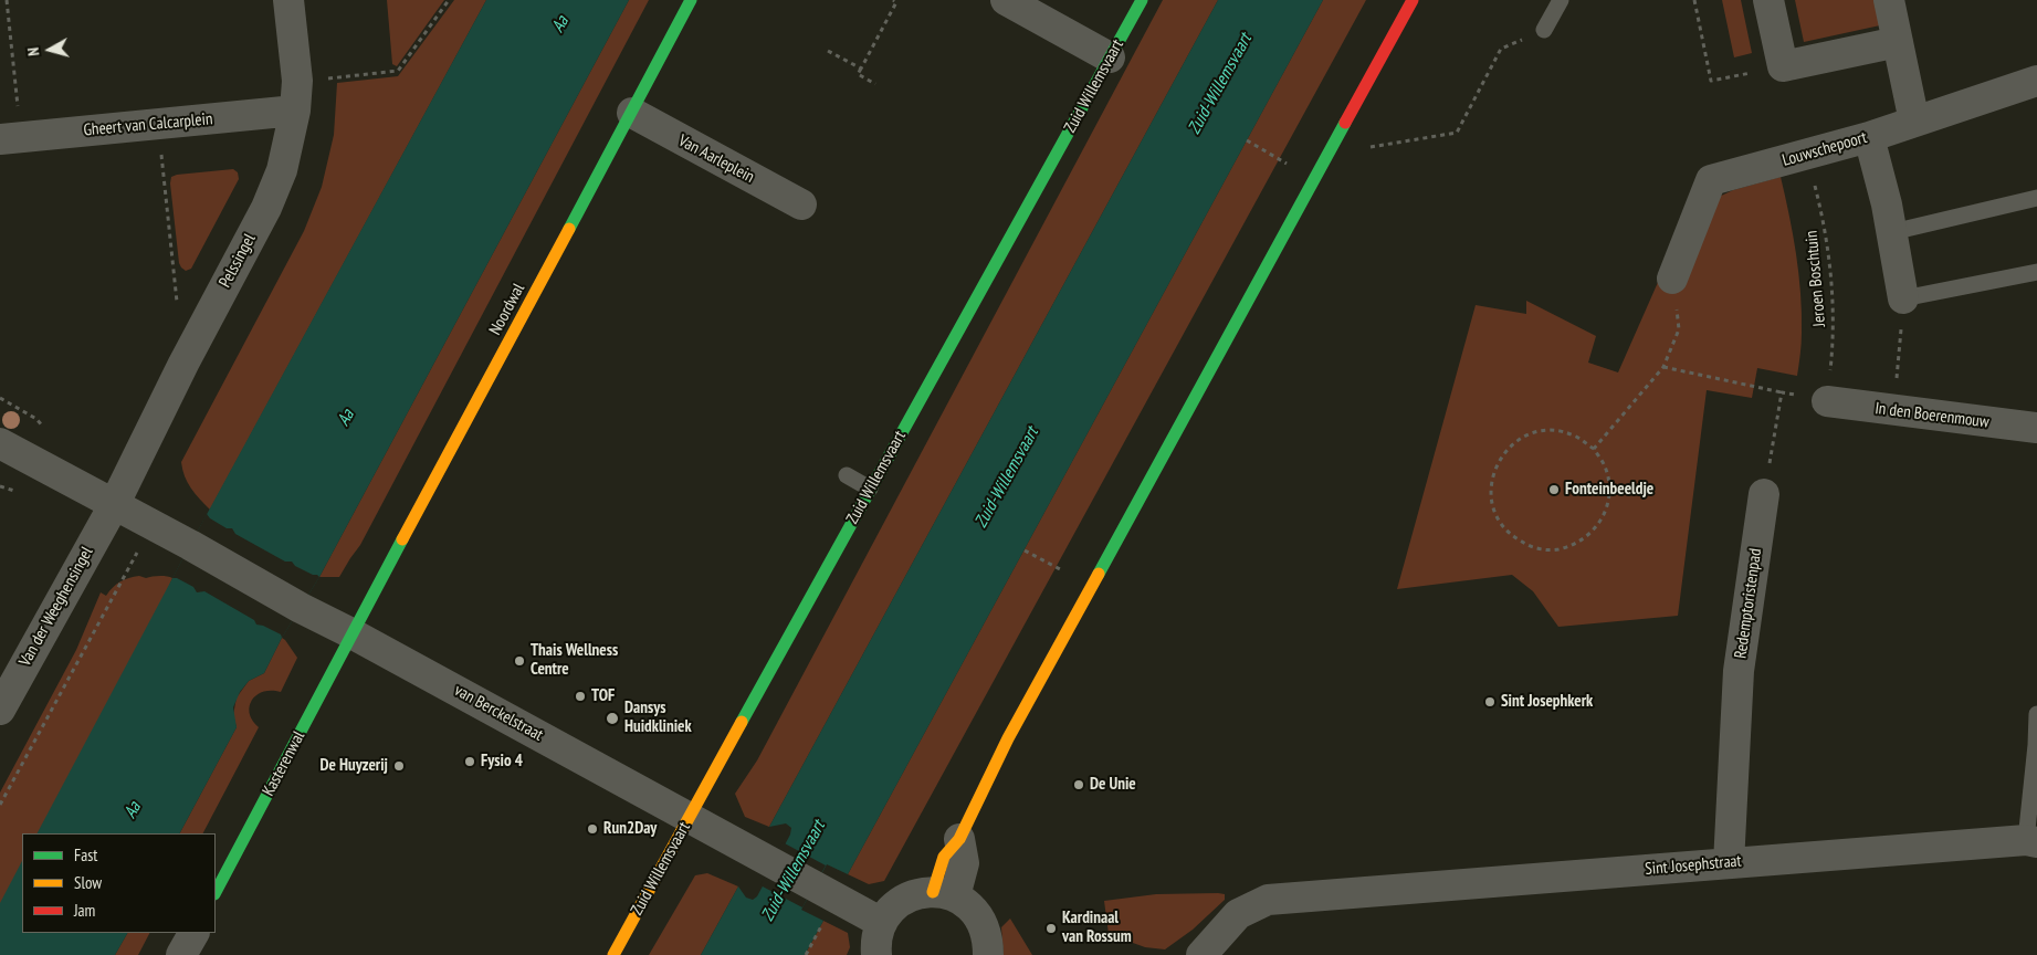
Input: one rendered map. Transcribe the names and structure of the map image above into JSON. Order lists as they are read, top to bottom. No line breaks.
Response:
{"streets":{"street":["Zuid Willemsvaart","Gheert van Calcarplein","Louwschepoort","Van Aarleplein","Pelssingel","Noordwal","In den Boerenmouw","Redemptoristenpad","Van der Weeghensingel","van Berckelstraat","Kasterenwal","Sint Josephstraat"],"path":["Jeroen Boschtuin"]},"crossings":[["Zuid Willemsvaart","van Berckelstraat"],["Gheert van Calcarplein","Pelssingel"],["Louwschepoort","Jeroen Boschtuin"],["Van Aarleplein","Noordwal"],["Pelssingel","Van der Weeghensingel"],["Pelssingel","van Berckelstraat"],["Jeroen Boschtuin","In den Boerenmouw"],["Noordwal","van Berckelstraat"],["Noordwal","Kasterenwal"],["Redemptoristenpad","Sint Josephstraat"],["Van der Weeghensingel","van Berckelstraat"],["van Berckelstraat","Kasterenwal"]],"water":["Aa","Zuid-Willemsvaart"],"places":["Fonteinbeeldje","Thais Wellness Centre","TOF","Sint Josephkerk","Dansys Huidkliniek","Fysio 4","De Huyzerij","De Unie","Run2Day","Kardinaal van Rossum"],"legend":["Fast","Slow","Jam"],"north":"left"}
